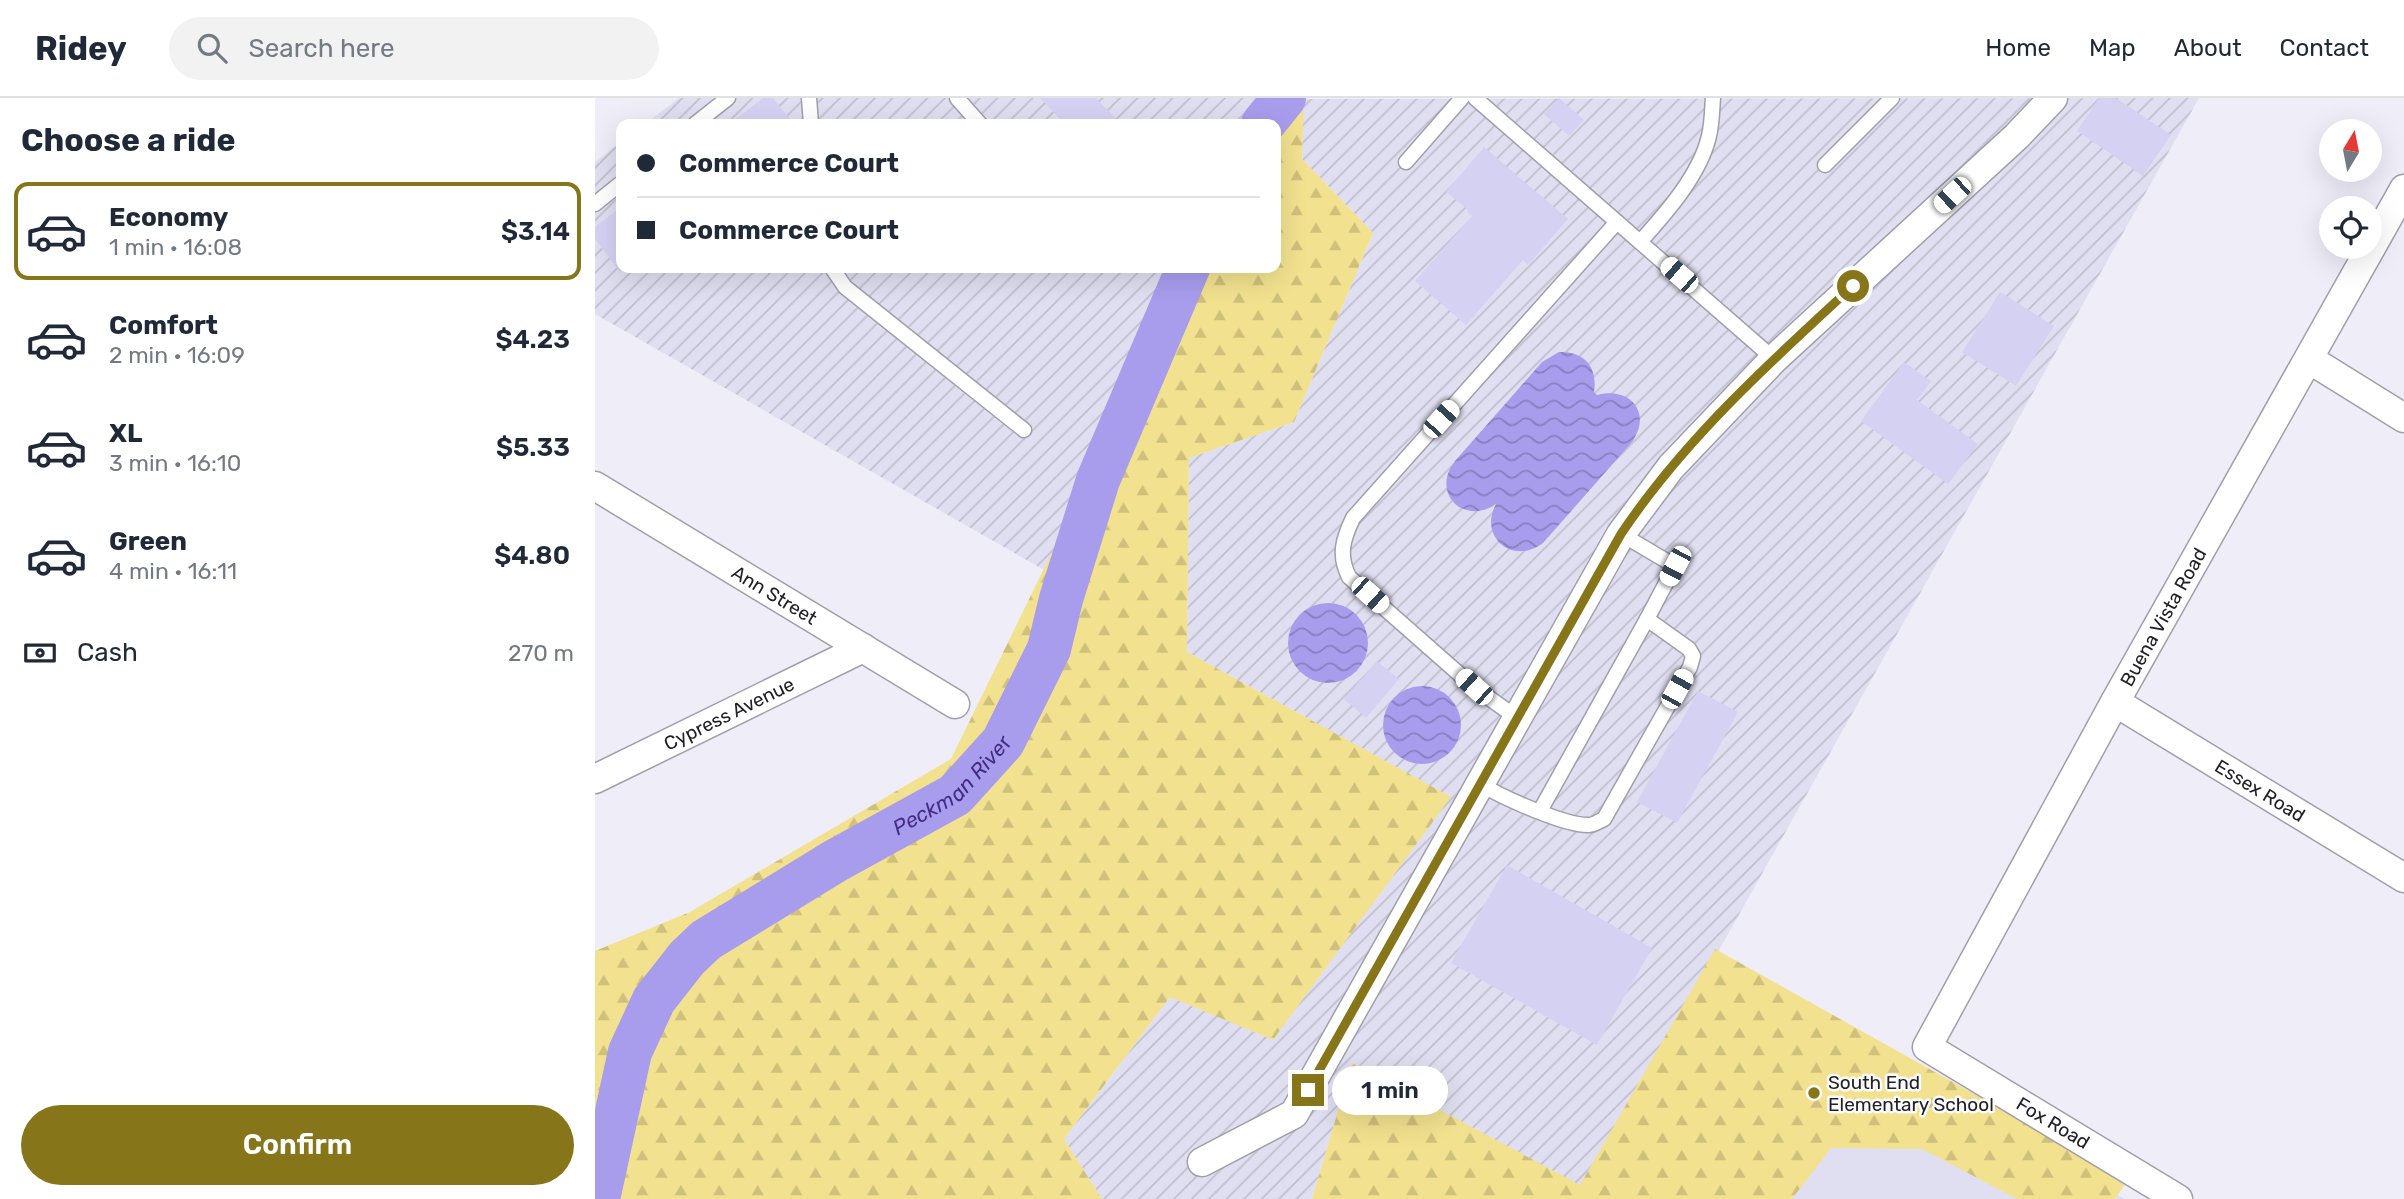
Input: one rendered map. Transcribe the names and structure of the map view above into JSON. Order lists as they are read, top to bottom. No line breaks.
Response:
{"streets":{"street":["Ann Street","Buena Vista Road","Cypress Avenue","Essex Road","Fox Road"]},"crossings":[["Ann Street","Cypress Avenue"],["Buena Vista Road","Essex Road"],["Buena Vista Road","Fox Road"]],"water":["Peckman River"],"places":["South End Elementary School"],"north":"top","page":{"header":"Ridey","search":"Search here","nav":["Home","Map","About","Contact"],"heading":"Choose a ride","banner":["Commerce Court","Commerce Court"],"list":[{"name":"Economy","note":"1 min · 16:08","value":"$3.14"},{"name":"Comfort","note":"2 min · 16:09","value":"$4.23"},{"name":"XL","note":"3 min · 16:10","value":"$5.33"},{"name":"Green","note":"4 min · 16:11","value":"$4.80"}],"pay":["Cash","270 m"],"bubble":"1 min","buttons":"Confirm"}}
